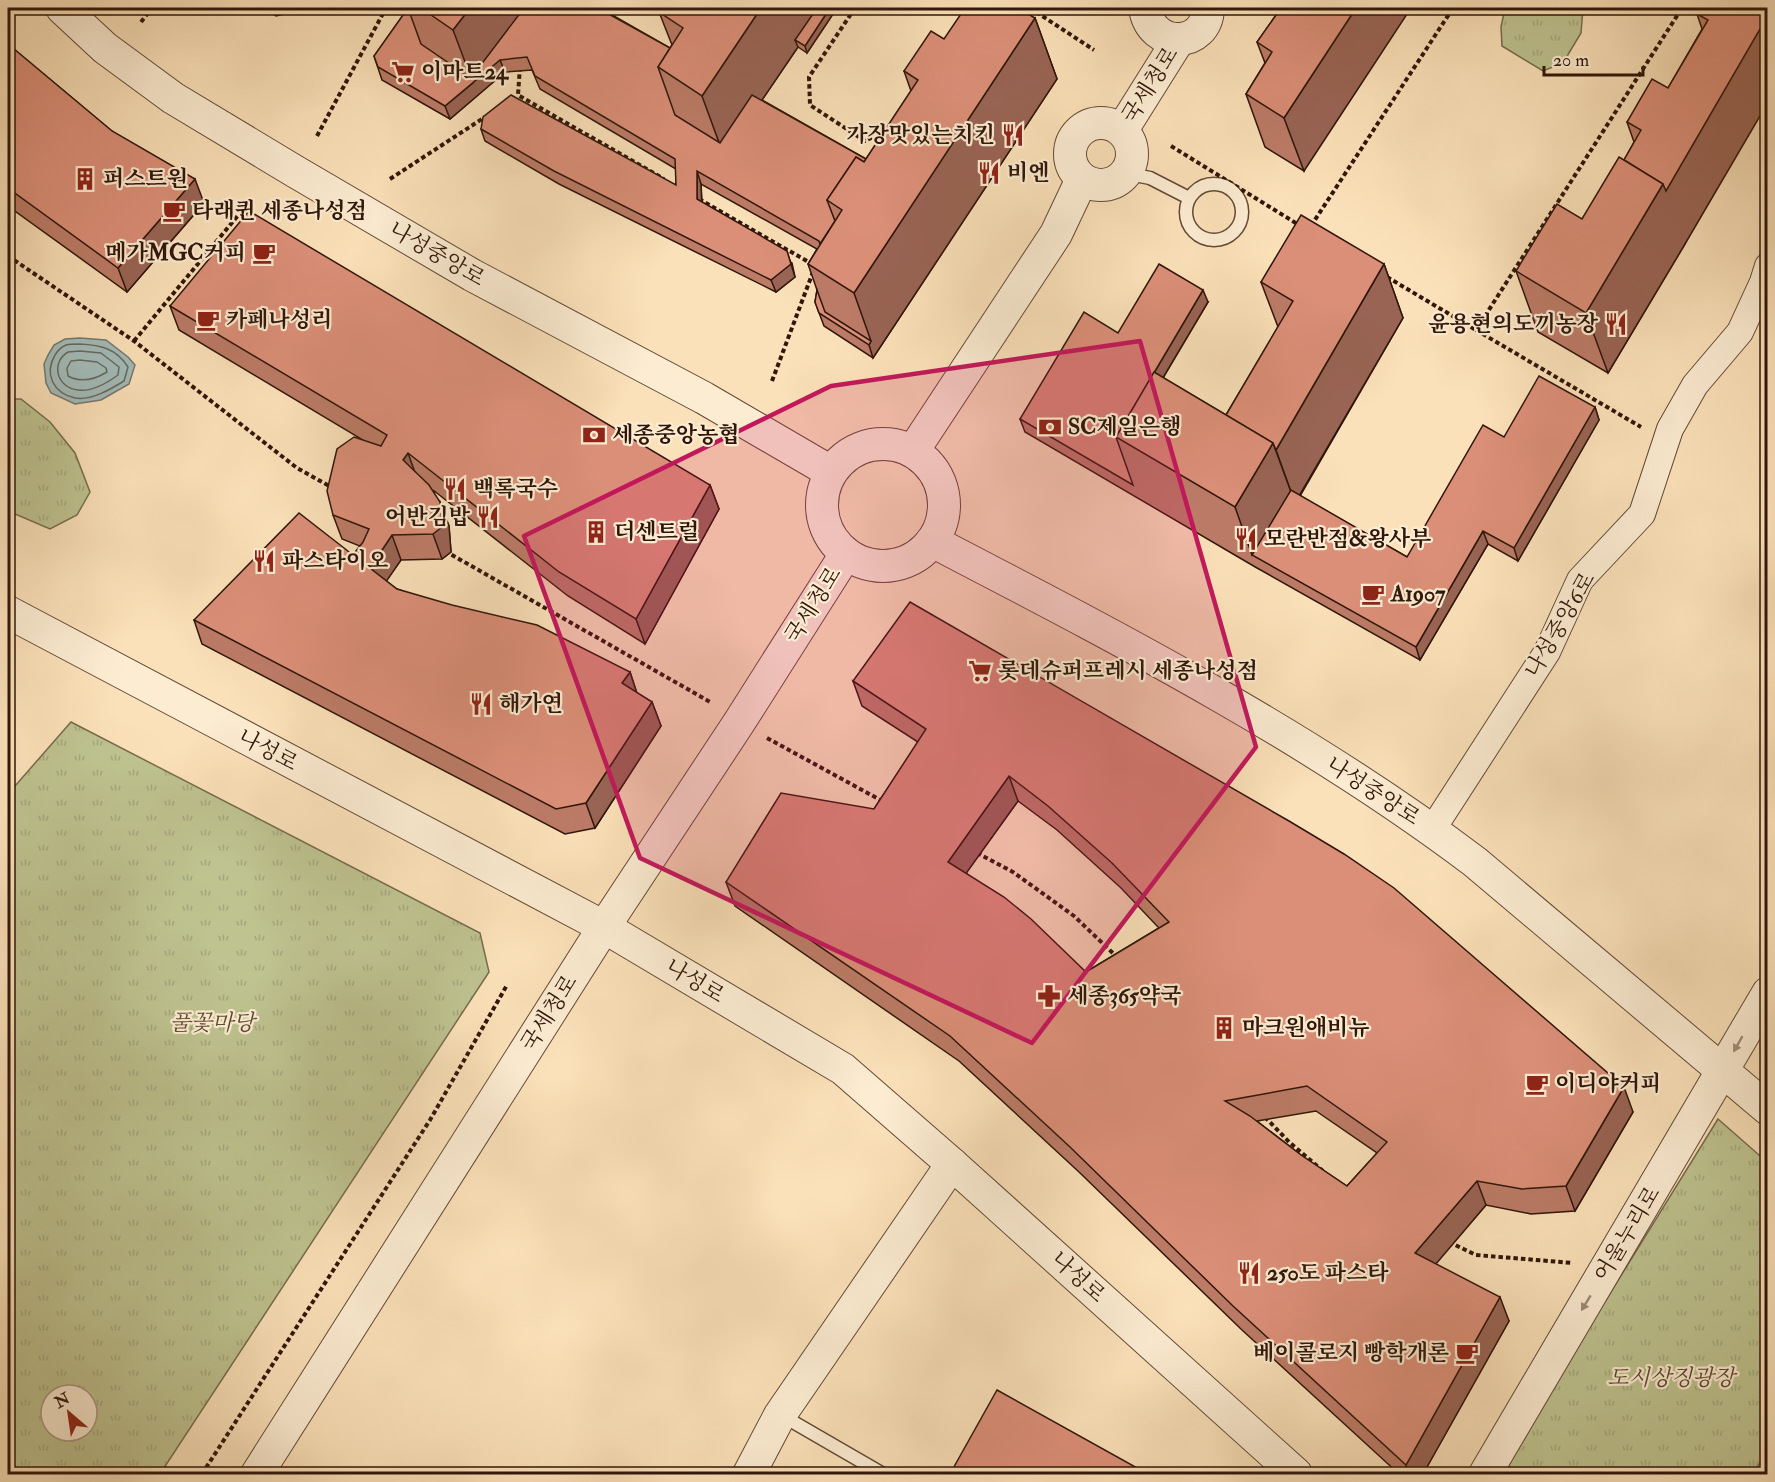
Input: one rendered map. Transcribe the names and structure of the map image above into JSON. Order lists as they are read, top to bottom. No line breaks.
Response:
{"streets":{"street":["국세청로","나성중앙로","나성중앙6로","나성로","어울누리로"]},"crossings":[["국세청로","나성중앙로"],["국세청로","나성로"],["나성중앙로","나성중앙6로"],["나성중앙로","어울누리로"]],"one_way":["어울누리로"],"parks":["풀꽃마당","도시상징광장"],"places":{"supermarket":["이마트24","롯데슈퍼프레시 세종나성점"],"restaurant":["가장맛있는치킨","비엔","윤용현의도끼농장","백록국수","어반김밥","모란반점&왕사부","파스타이오","해가연","250도 파스타"],"building":["퍼스트원","더센트럴","마크원애비뉴"],"cafe":["타래퀸 세종나성점","메가MGC커피","카페나성리","A1907","이디야커피","베이콜로지 빵학개론"],"bank":["SC제일은행","세종중앙농협"],"pharmacy":["세종365약국"]},"scale_bar":"20 m","north":"top left"}
